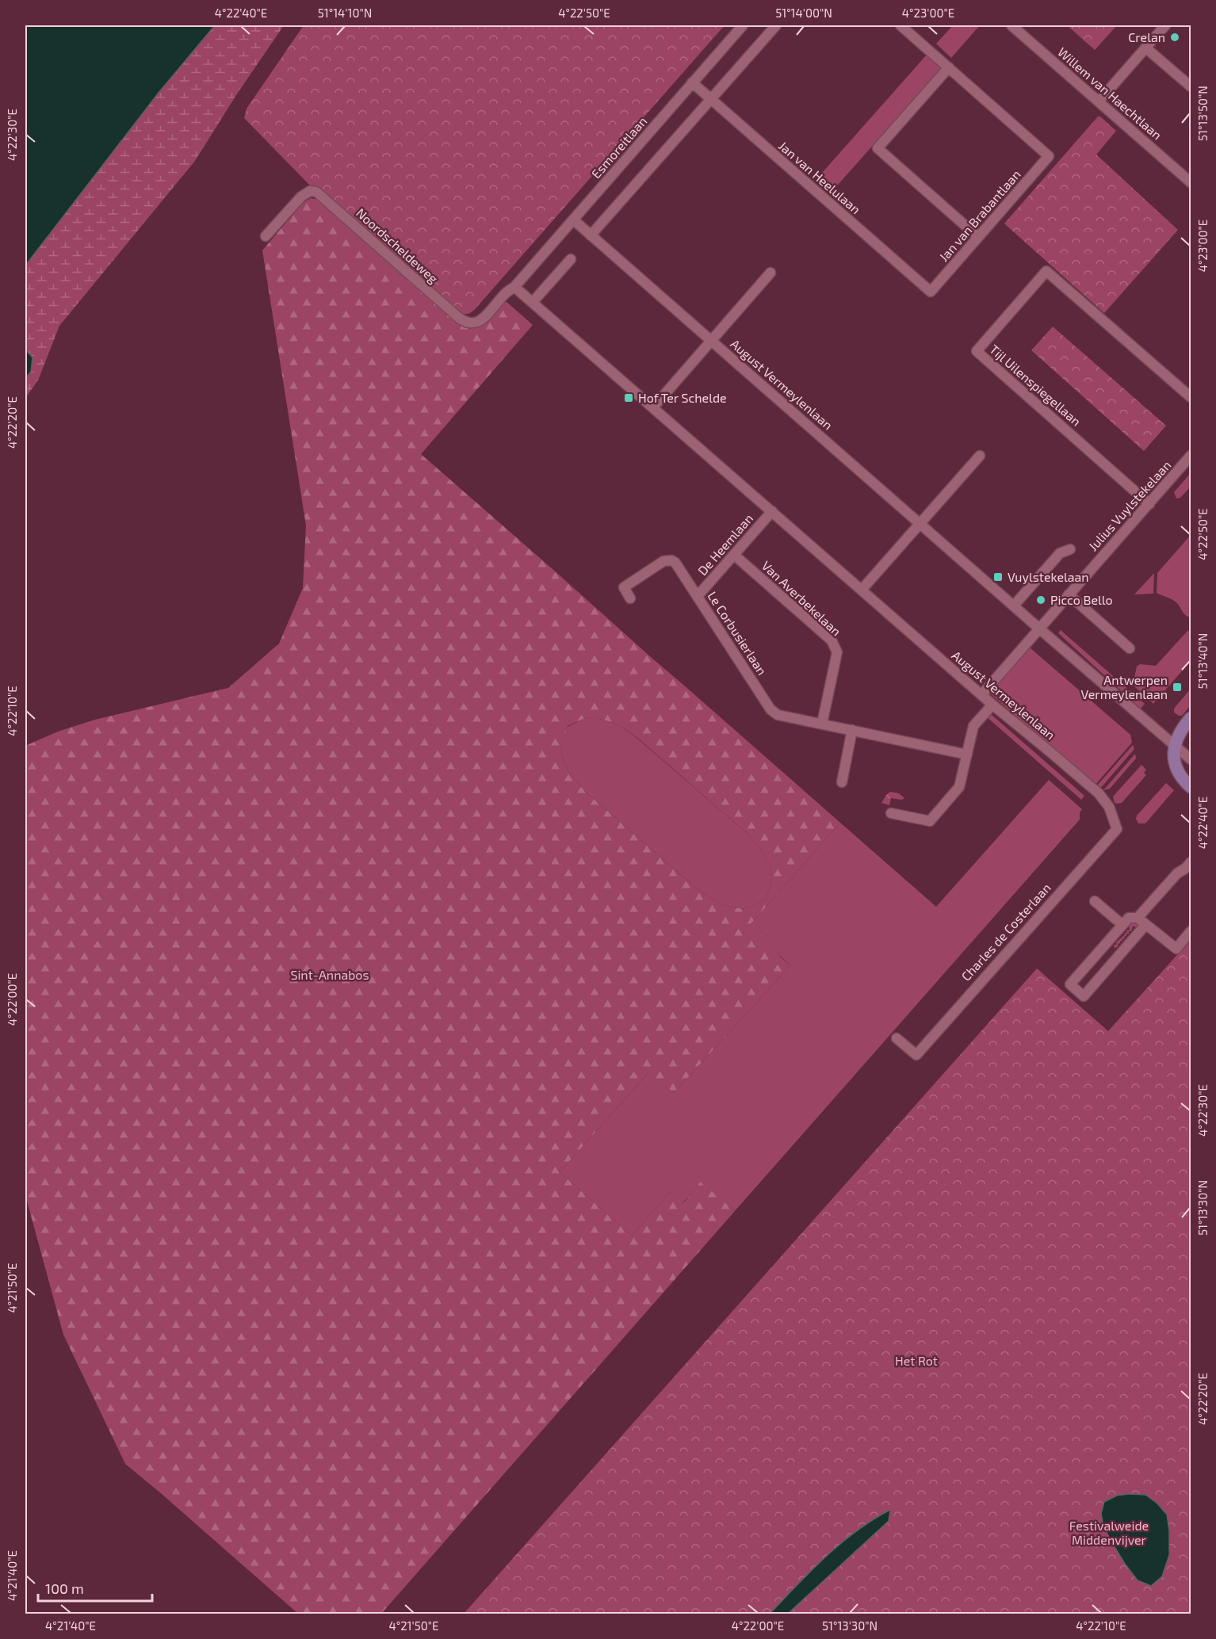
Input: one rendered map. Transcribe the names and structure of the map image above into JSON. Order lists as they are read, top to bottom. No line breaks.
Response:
{"streets":{"street":["Willem van Haechtlaan","Esmoreitlaan","Jan van Heelulaan","Jan van Brabantlaan","Noordscheldeweg","August Vermeylenlaan","Tijl Uilenspiegellaan","Julius Vuylstekelaan","De Heemlaan","Van Averbekelaan","Le Corbusierlaan","Charles de Costerlaan"]},"crossings":[["Esmoreitlaan","Jan van Heelulaan"],["Esmoreitlaan","Noordscheldeweg"],["Esmoreitlaan","August Vermeylenlaan"],["Jan van Heelulaan","Jan van Brabantlaan"],["Noordscheldeweg","August Vermeylenlaan"],["August Vermeylenlaan","Julius Vuylstekelaan"],["August Vermeylenlaan","De Heemlaan"],["August Vermeylenlaan","Charles de Costerlaan"],["Tijl Uilenspiegellaan","Julius Vuylstekelaan"],["De Heemlaan","Van Averbekelaan"],["De Heemlaan","Le Corbusierlaan"],["Van Averbekelaan","Le Corbusierlaan"]],"parks":["Sint-Annabos","Het Rot","Festivalweide Middenvijver"],"places":{"other":["Crelan","Picco Bello"],"transit":["Hof Ter Schelde","Vuylstekelaan","Antwerpen Vermeylenlaan"]},"scale_bar":"100 m","coordinates":["4°22'40\"E","51°14'10\"N","4°22'50\"E","51°14'00\"N","4°23'00\"E","51°13'50\"N","4°22'30\"E","4°22'20\"E","51°13'40\"N","4°22'10\"E","4°22'00\"E","51°13'30\"N","4°21'50\"E","4°21'40\"E"]}
